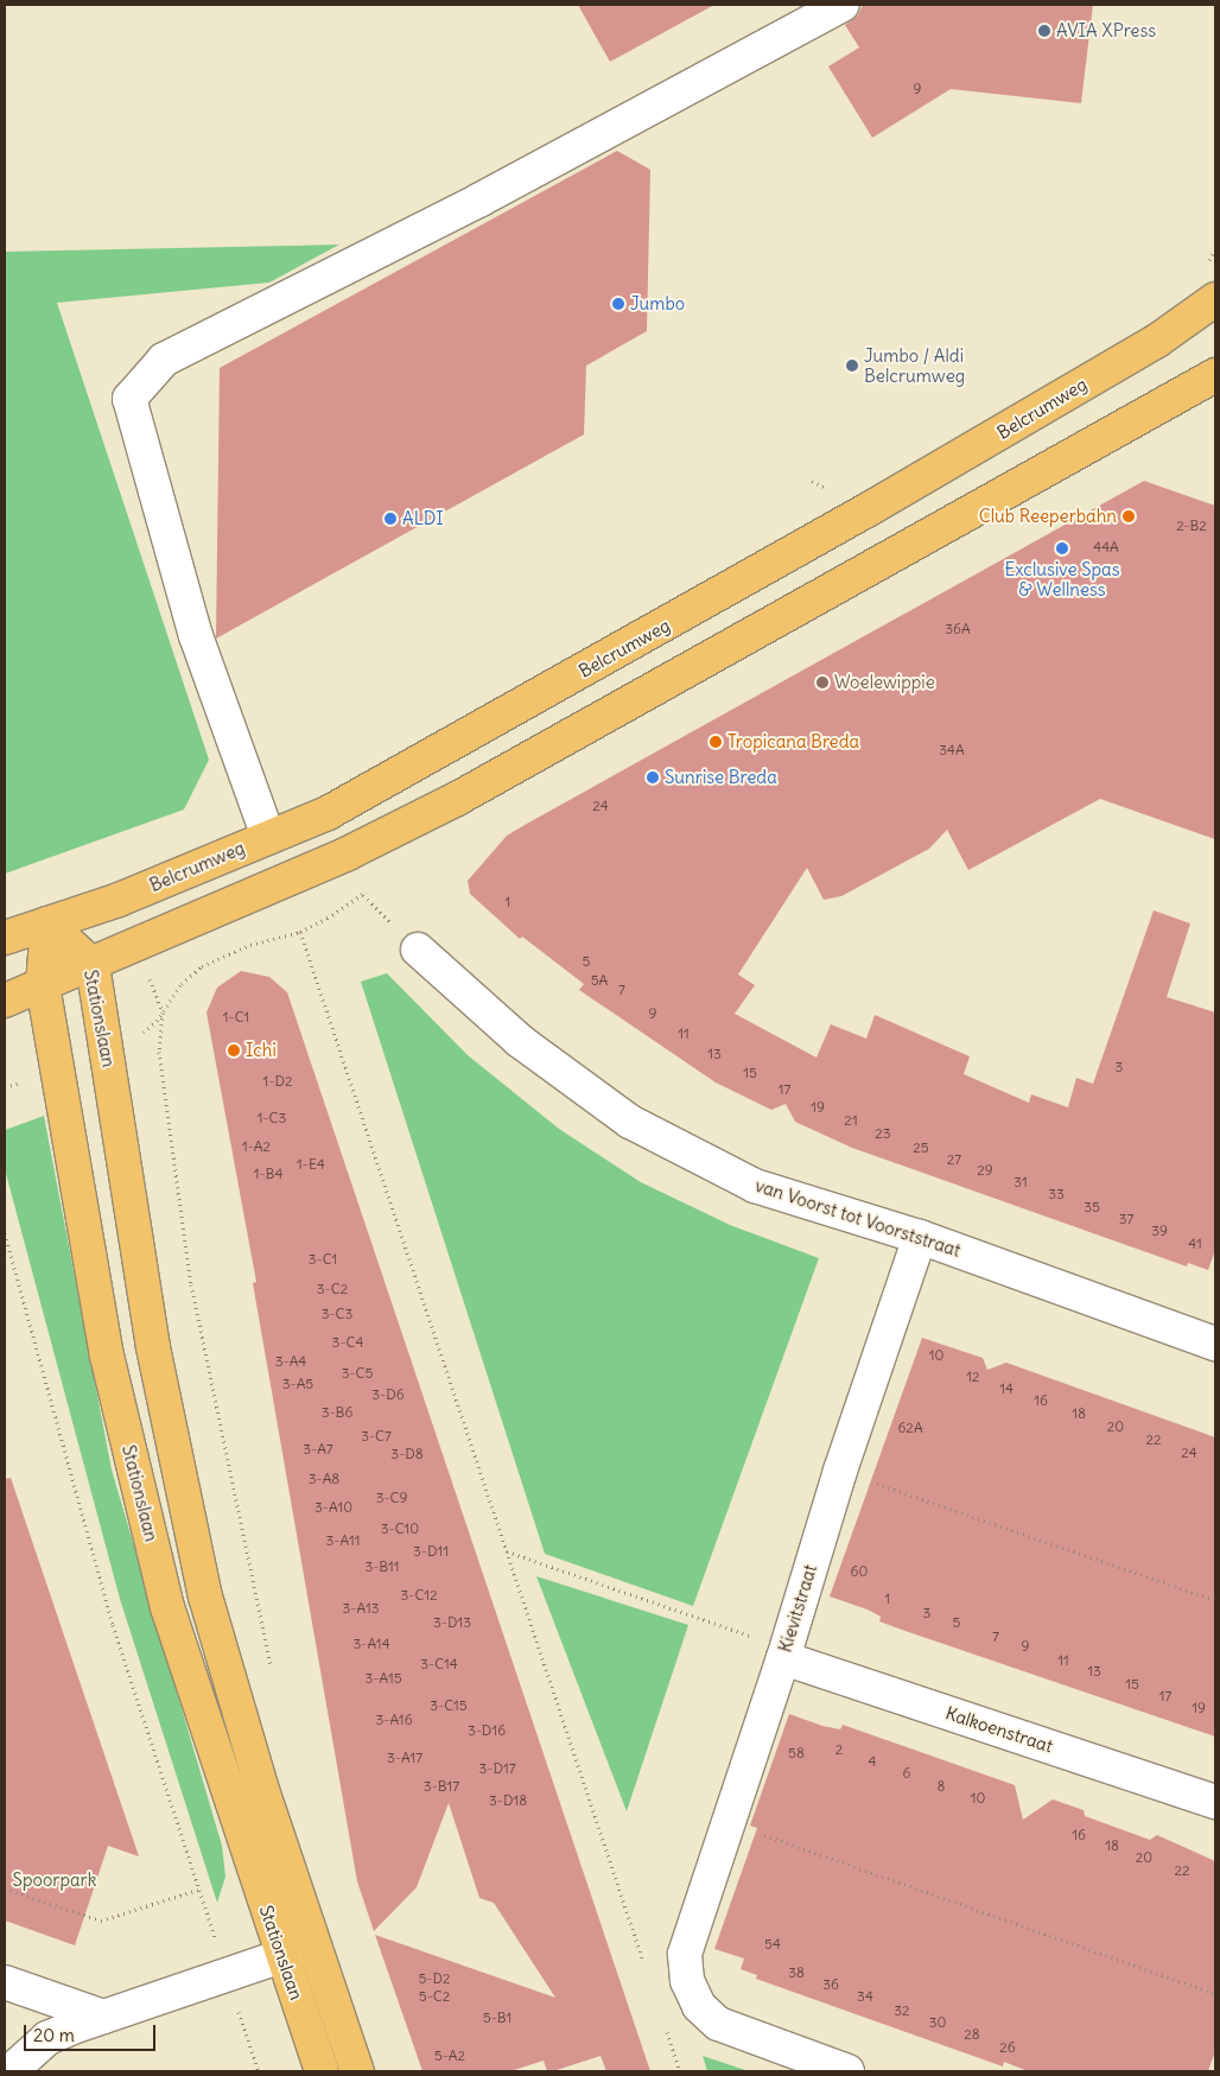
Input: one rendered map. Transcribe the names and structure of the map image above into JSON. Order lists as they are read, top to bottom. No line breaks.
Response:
{"streets":{"main road":["Belcrumweg","Stationslaan"],"street":["van Voorst tot Voorststraat","Kievitstraat","Kalkoenstraat"]},"crossings":[["Belcrumweg","Stationslaan"],["van Voorst tot Voorststraat","Kievitstraat"],["Kievitstraat","Kalkoenstraat"]],"parks":["Spoorpark"],"places":["AVIA XPress","Jumbo","Jumbo / Aldi Belcrumweg","Club Reeperbahn","ALDI","Exclusive Spas & Wellness","Woelewippie","Tropicana Breda","Sunrise Breda","Ichi"],"house_numbers":["9","2-B2","44A","36A","34A","24","1","5","5A","7","9","1-C1","11","13","3","15","1-D2","17","19","1-C3","21","23","1-A2","25","27","1-E4","29","1-B4","31","33","35","37","39","41","3-C1","3-C2","3-C3","3-C4","10","3-A4","3-C5","12","3-A5","14","3-D6","16","3-B6","18","20","62A","3-C7","22","3-A7","24","3-D8","3-A8","3-C9","3-A10","3-C10","3-A11","3-D11","3-B11","60","3-C12","1","3-A13","3","3-D13","5","7","3-A14","9","11","3-C14","13","3-A15","15","17","3-C15","19","3-A16","3-D16","2","58","3-A17","4","3-D17","6","3-B17","8","10","3-D18","16","18","20","22","54","38","5-D2","36","5-C2","34","32","5-B1","30","28","26","5-A2"],"scale_bar":"20 m"}
